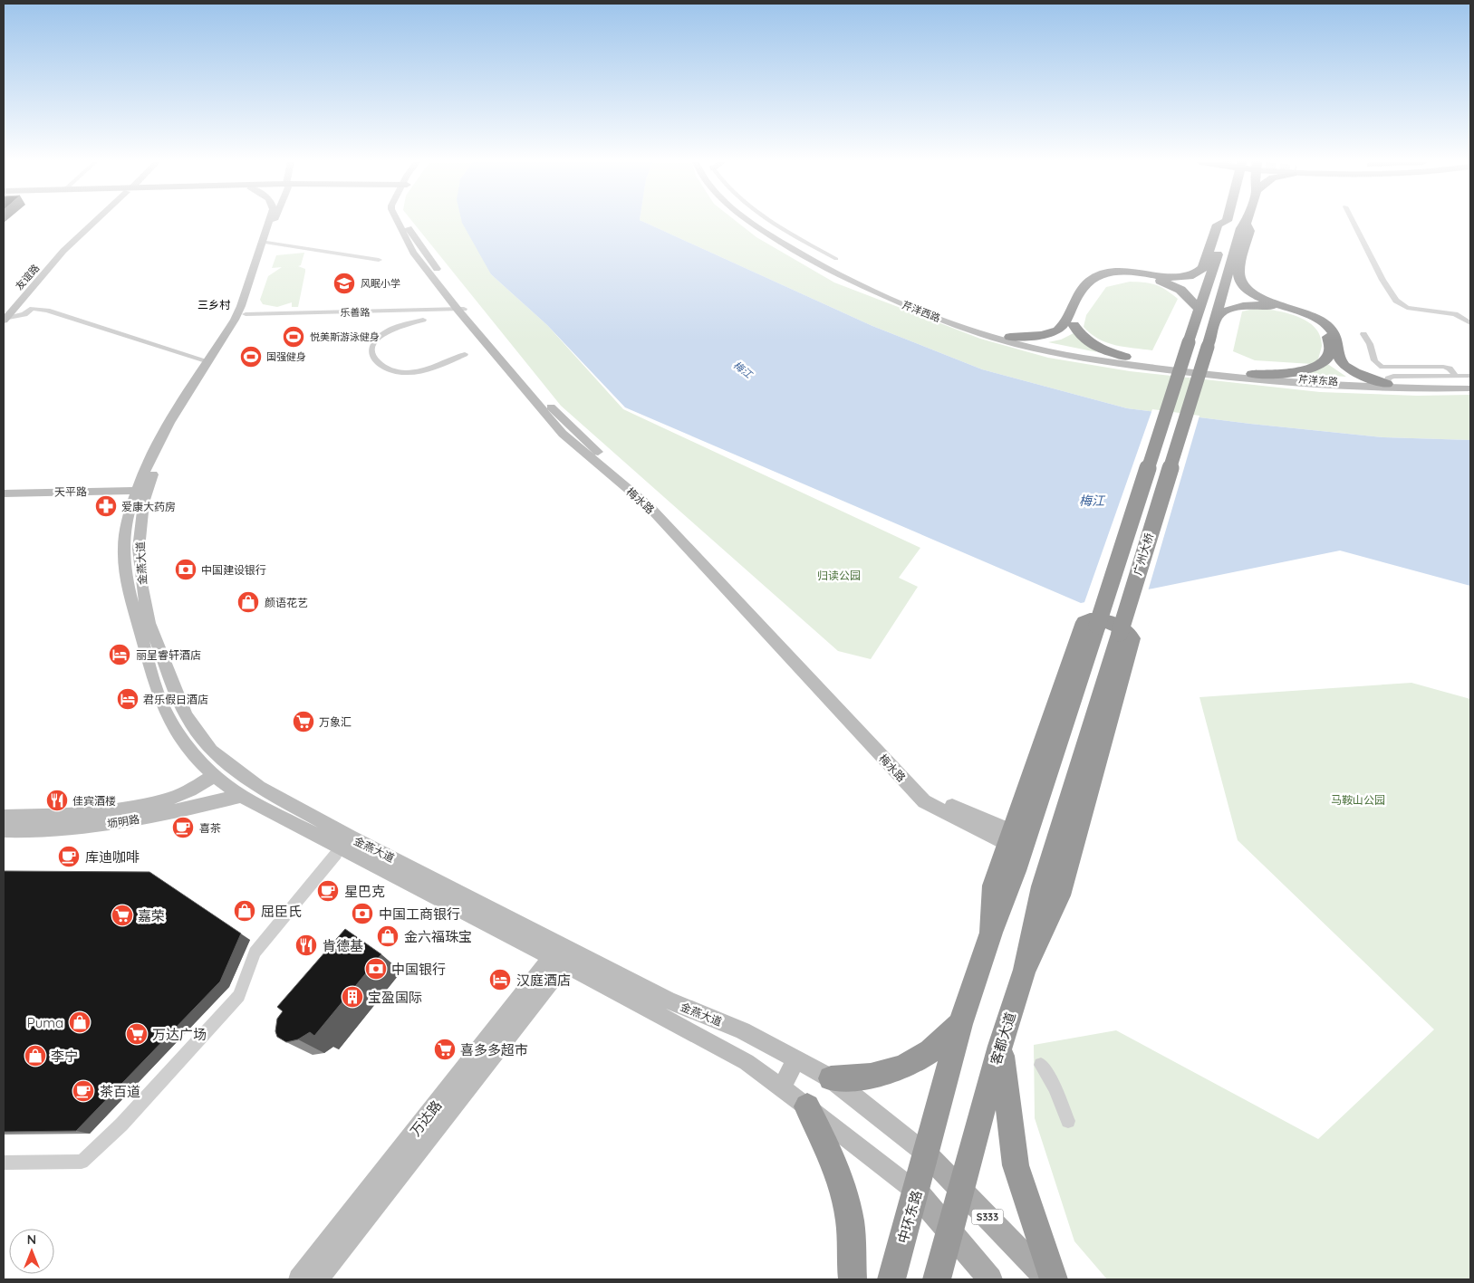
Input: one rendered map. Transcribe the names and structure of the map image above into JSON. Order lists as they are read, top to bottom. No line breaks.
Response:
{"streets":{"highway":["广州大桥","客都大道","中环东路"],"main road":["友谊路","芹洋西路","芹洋东路","天平路","梅水路","金燕大道","坜明路","万达路","S333"],"street":["乐善路"]},"crossings":[["芹洋西路","芹洋东路"],["乐善路","梅水路"],["乐善路","金燕大道"],["天平路","金燕大道"],["广州大桥","客都大道"],["金燕大道","坜明路"],["金燕大道","客都大道"],["金燕大道","万达路"],["金燕大道","中环东路"]],"districts":["三乡村"],"water":["梅江"],"parks":["归读公园","马鞍山公园"],"places":{"school or university":["风眠小学"],"sports":["悦美斯游泳健身","国强健身"],"pharmacy":["爱康大药房"],"bank":["中国建设银行","中国工商银行","中国银行"],"shop":["颜语花艺","屈臣氏","金六福珠宝","Puma","李宁"],"hotel":["丽呈睿轩酒店","君乐假日酒店","汉庭酒店"],"supermarket":["万象汇","嘉荣","万达广场","喜多多超市"],"restaurant":["佳宾酒楼","肯德基"],"cafe":["喜茶","库迪咖啡","星巴克","茶百道"],"building":["宝盈国际"]},"north":"top"}
